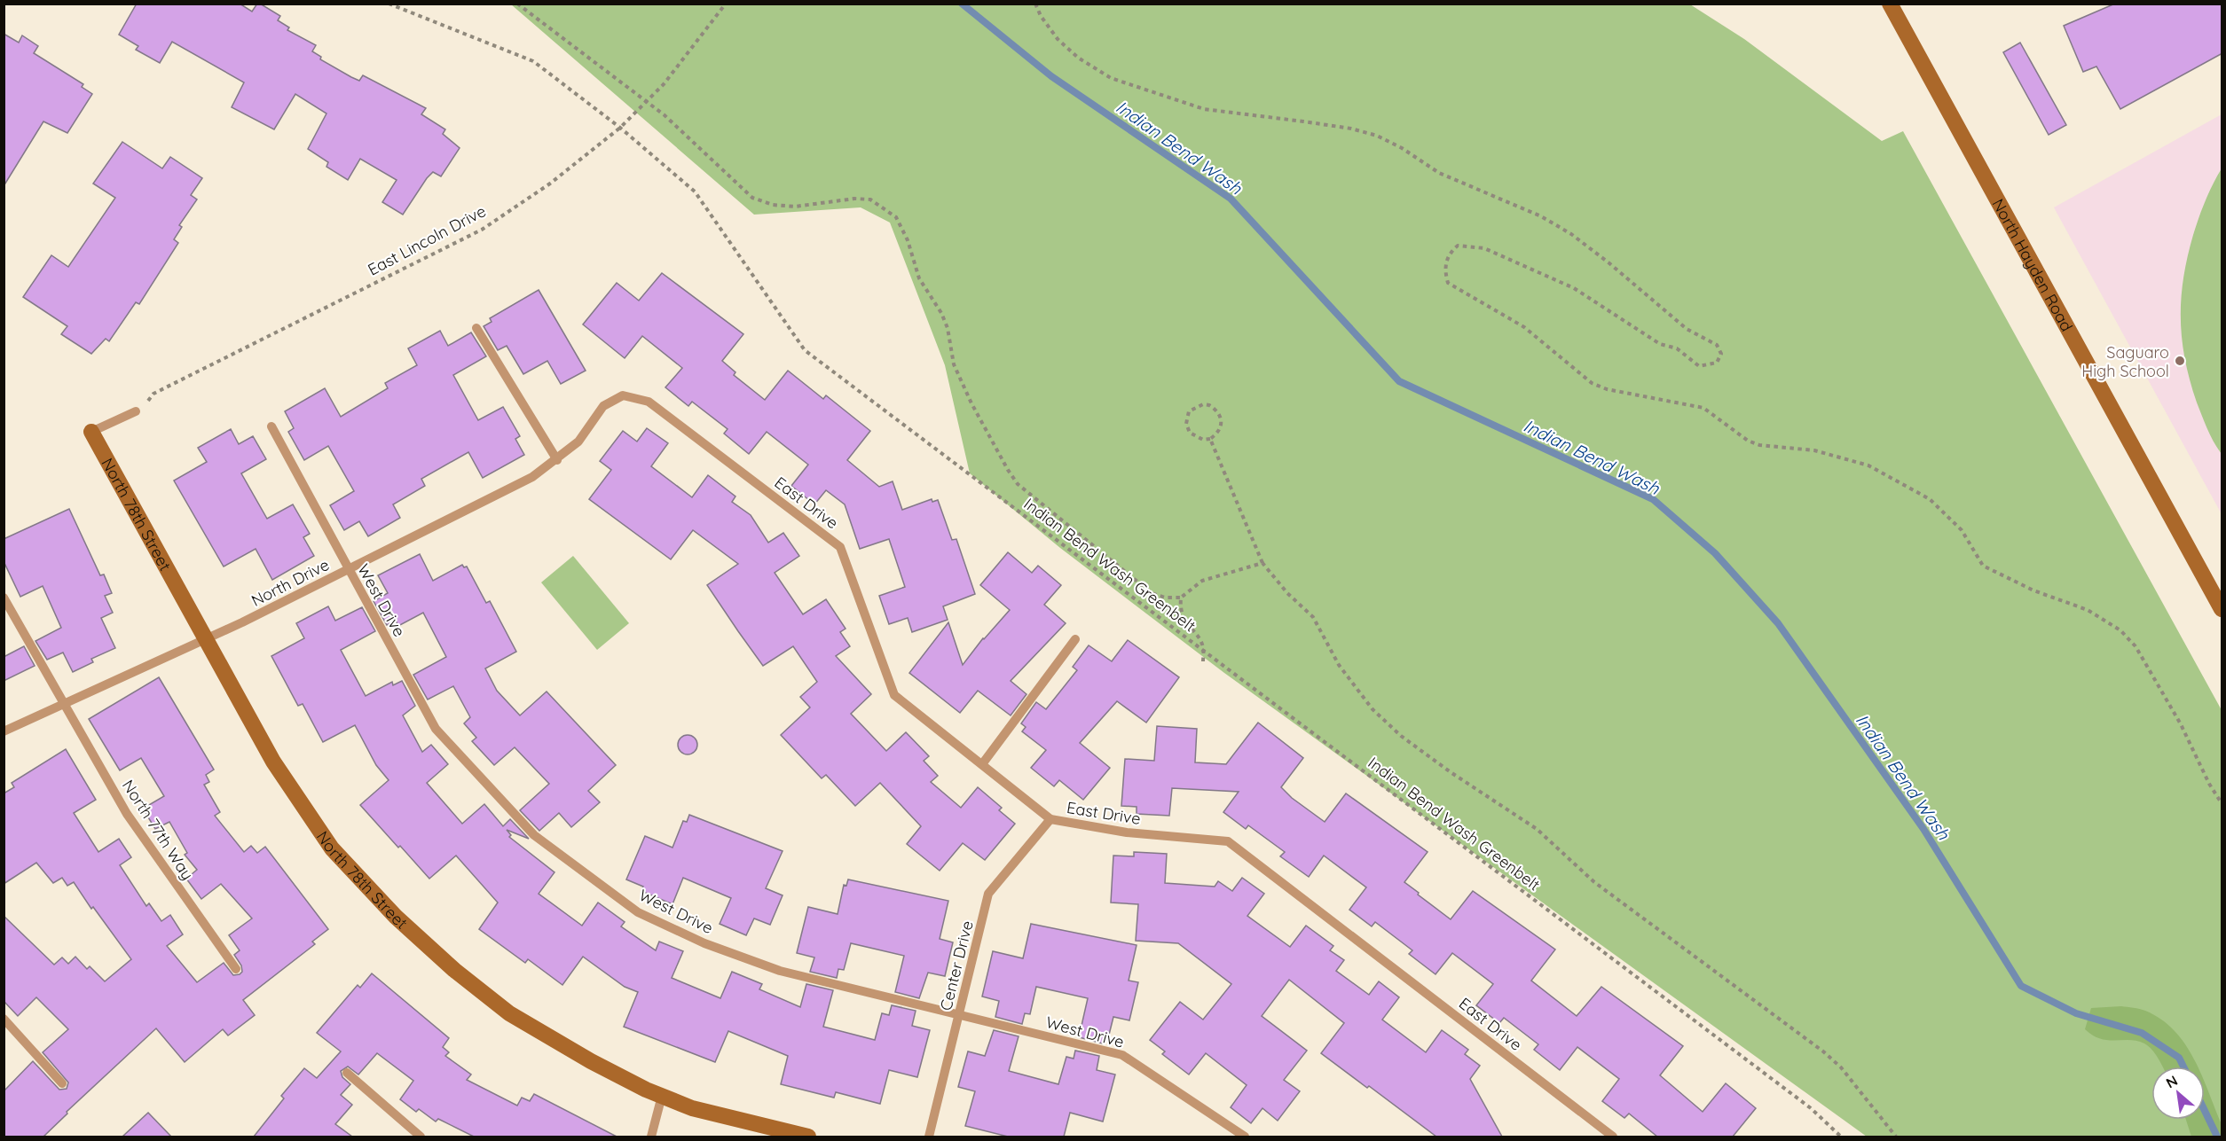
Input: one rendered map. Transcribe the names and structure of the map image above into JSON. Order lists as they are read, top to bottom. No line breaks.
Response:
{"streets":{"street":["North Hayden Road","North 78th Street"],"lane":["East Drive","North Drive","West Drive","North 77th Way","Center Drive"],"path":["East Lincoln Drive","Indian Bend Wash Greenbelt"]},"crossings":[["East Lincoln Drive","Indian Bend Wash Greenbelt"],["East Drive","North Drive"],["East Drive","Center Drive"],["North 78th Street","North Drive"],["North Drive","West Drive"],["North Drive","North 77th Way"],["West Drive","Center Drive"]],"water":["Indian Bend Wash"],"places":["Saguaro High School"],"north":"top left"}
